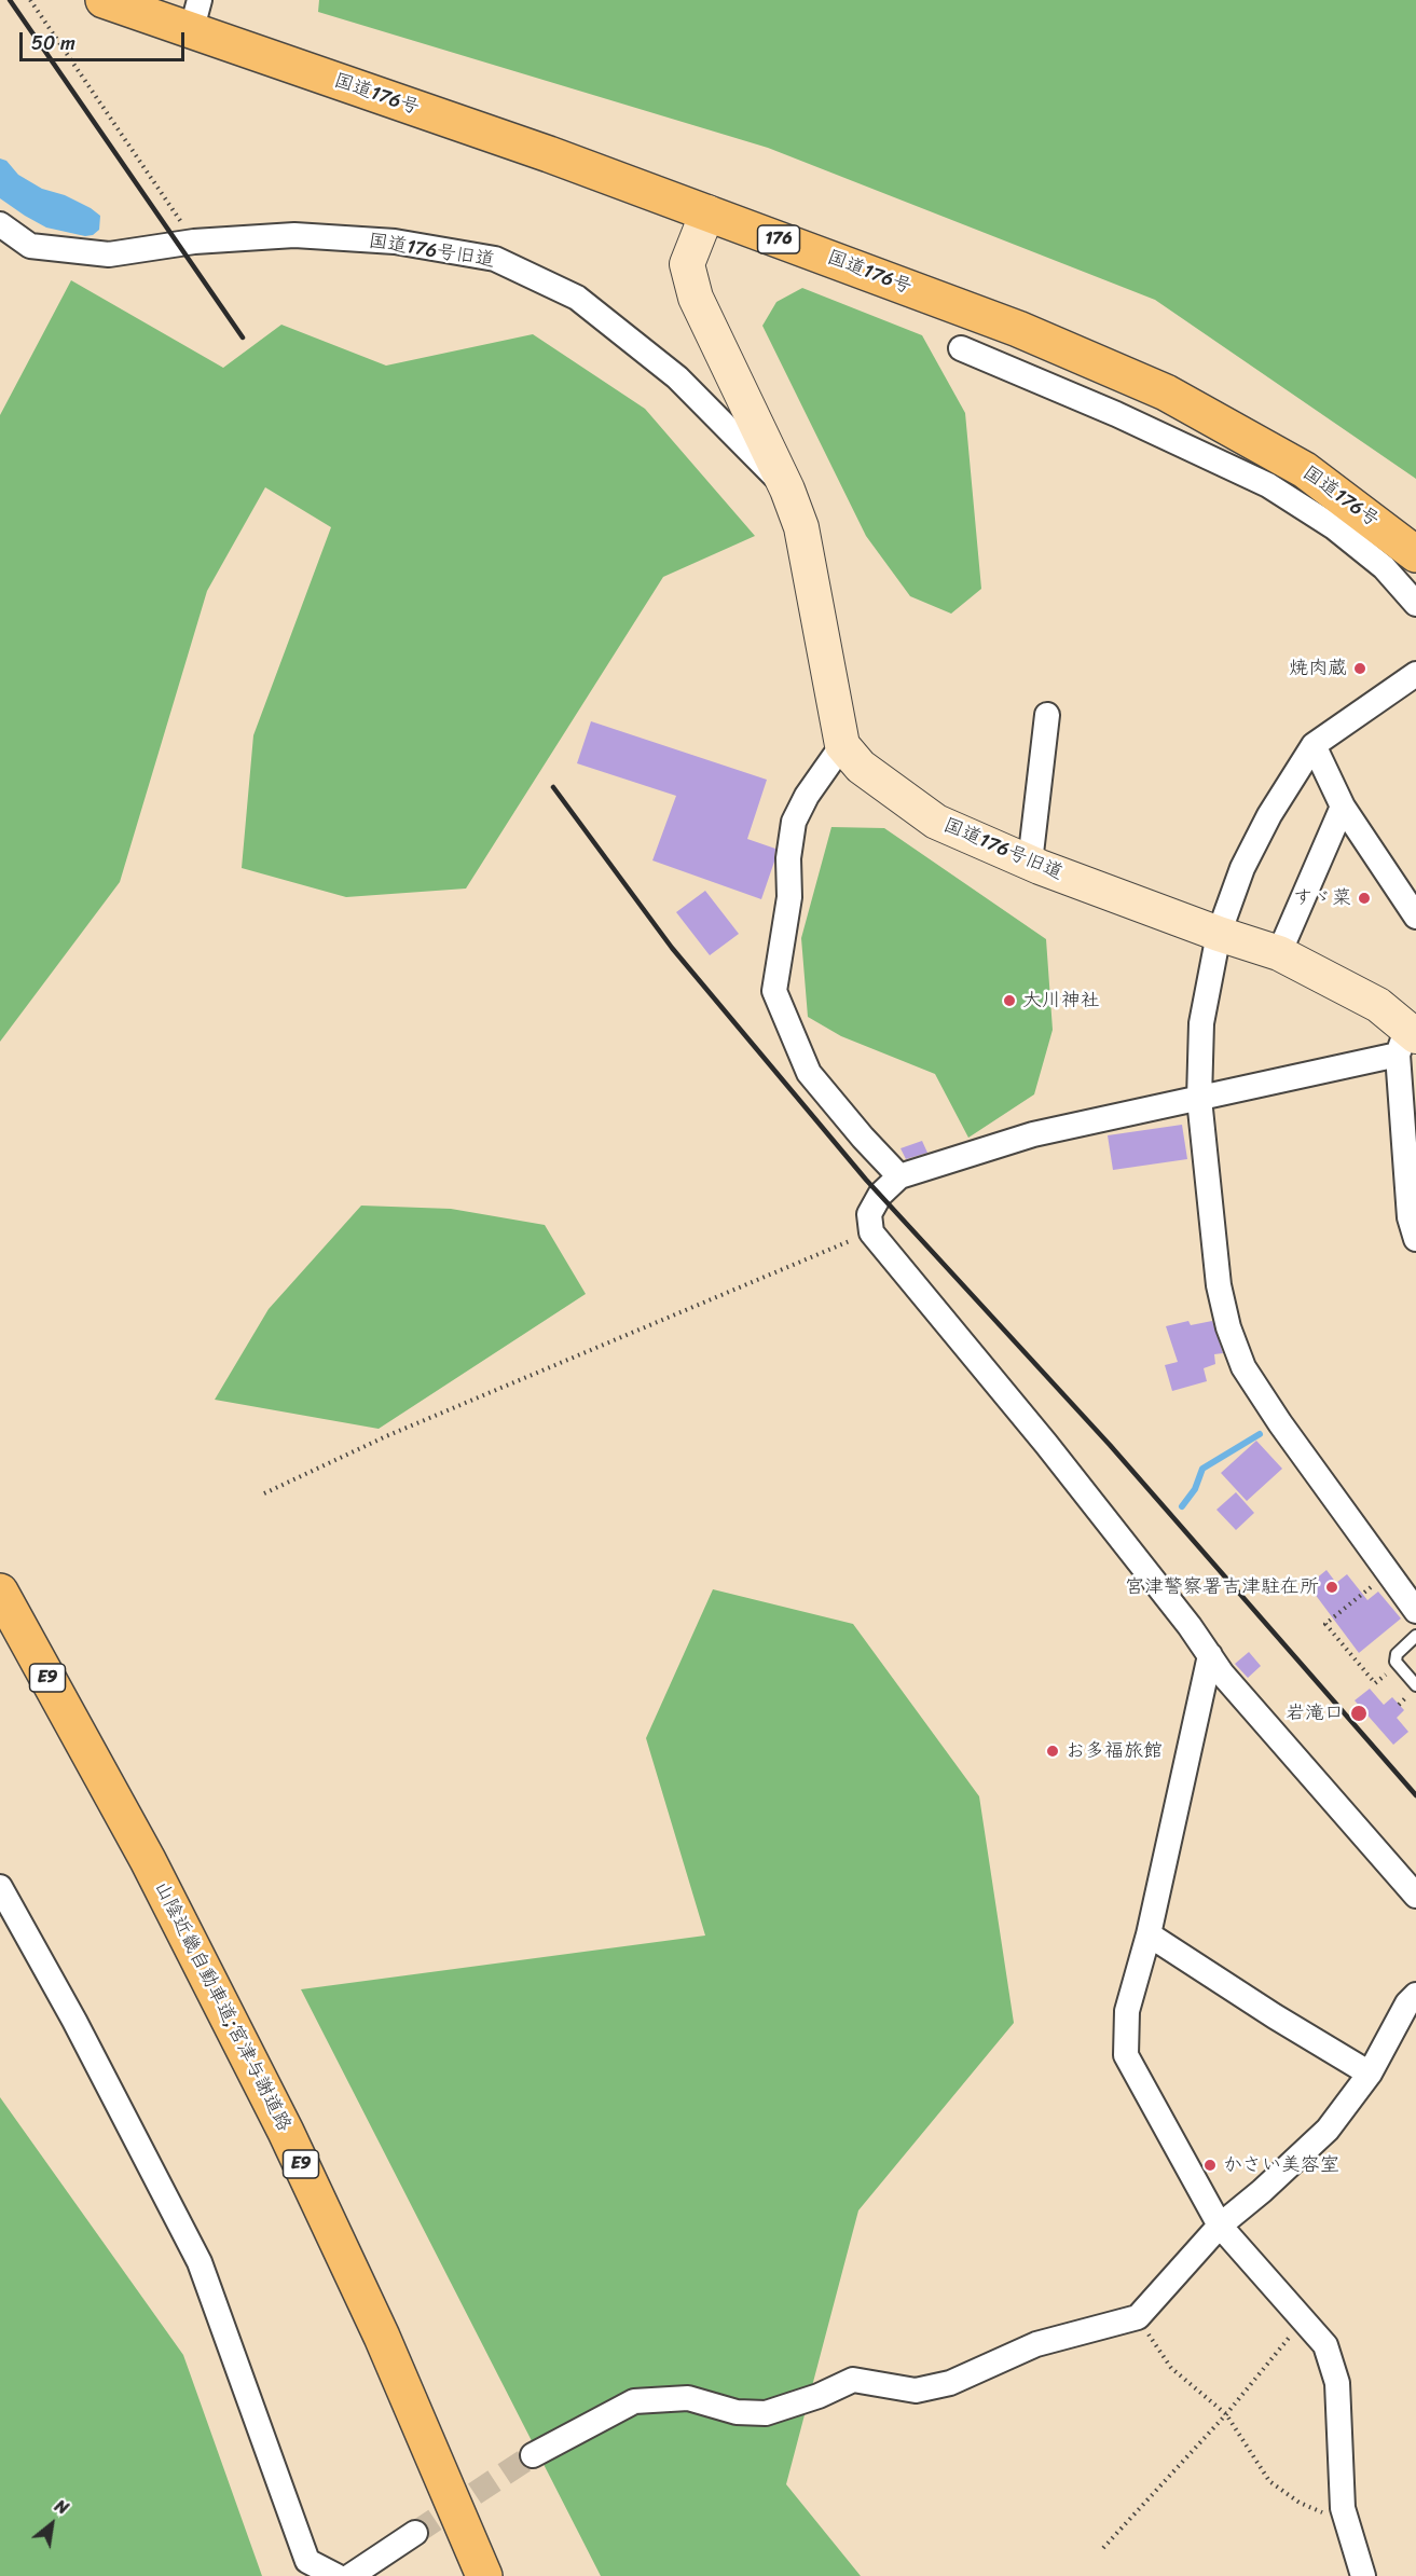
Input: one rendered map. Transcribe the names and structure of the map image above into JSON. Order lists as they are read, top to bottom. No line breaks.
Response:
{"streets":{"highway":["国道176号","176","E9","山陰近畿自動車道;宮津与謝道路"],"street":["国道176号旧道"]},"crossings":[["国道176号","国道176号旧道"]],"places":["焼肉蔵","すゞ菜","大川神社","宮津警察署吉津駐在所","岩滝口","お多福旅館","かさい美容室"],"scale_bar":"50 m","north":"top right"}
